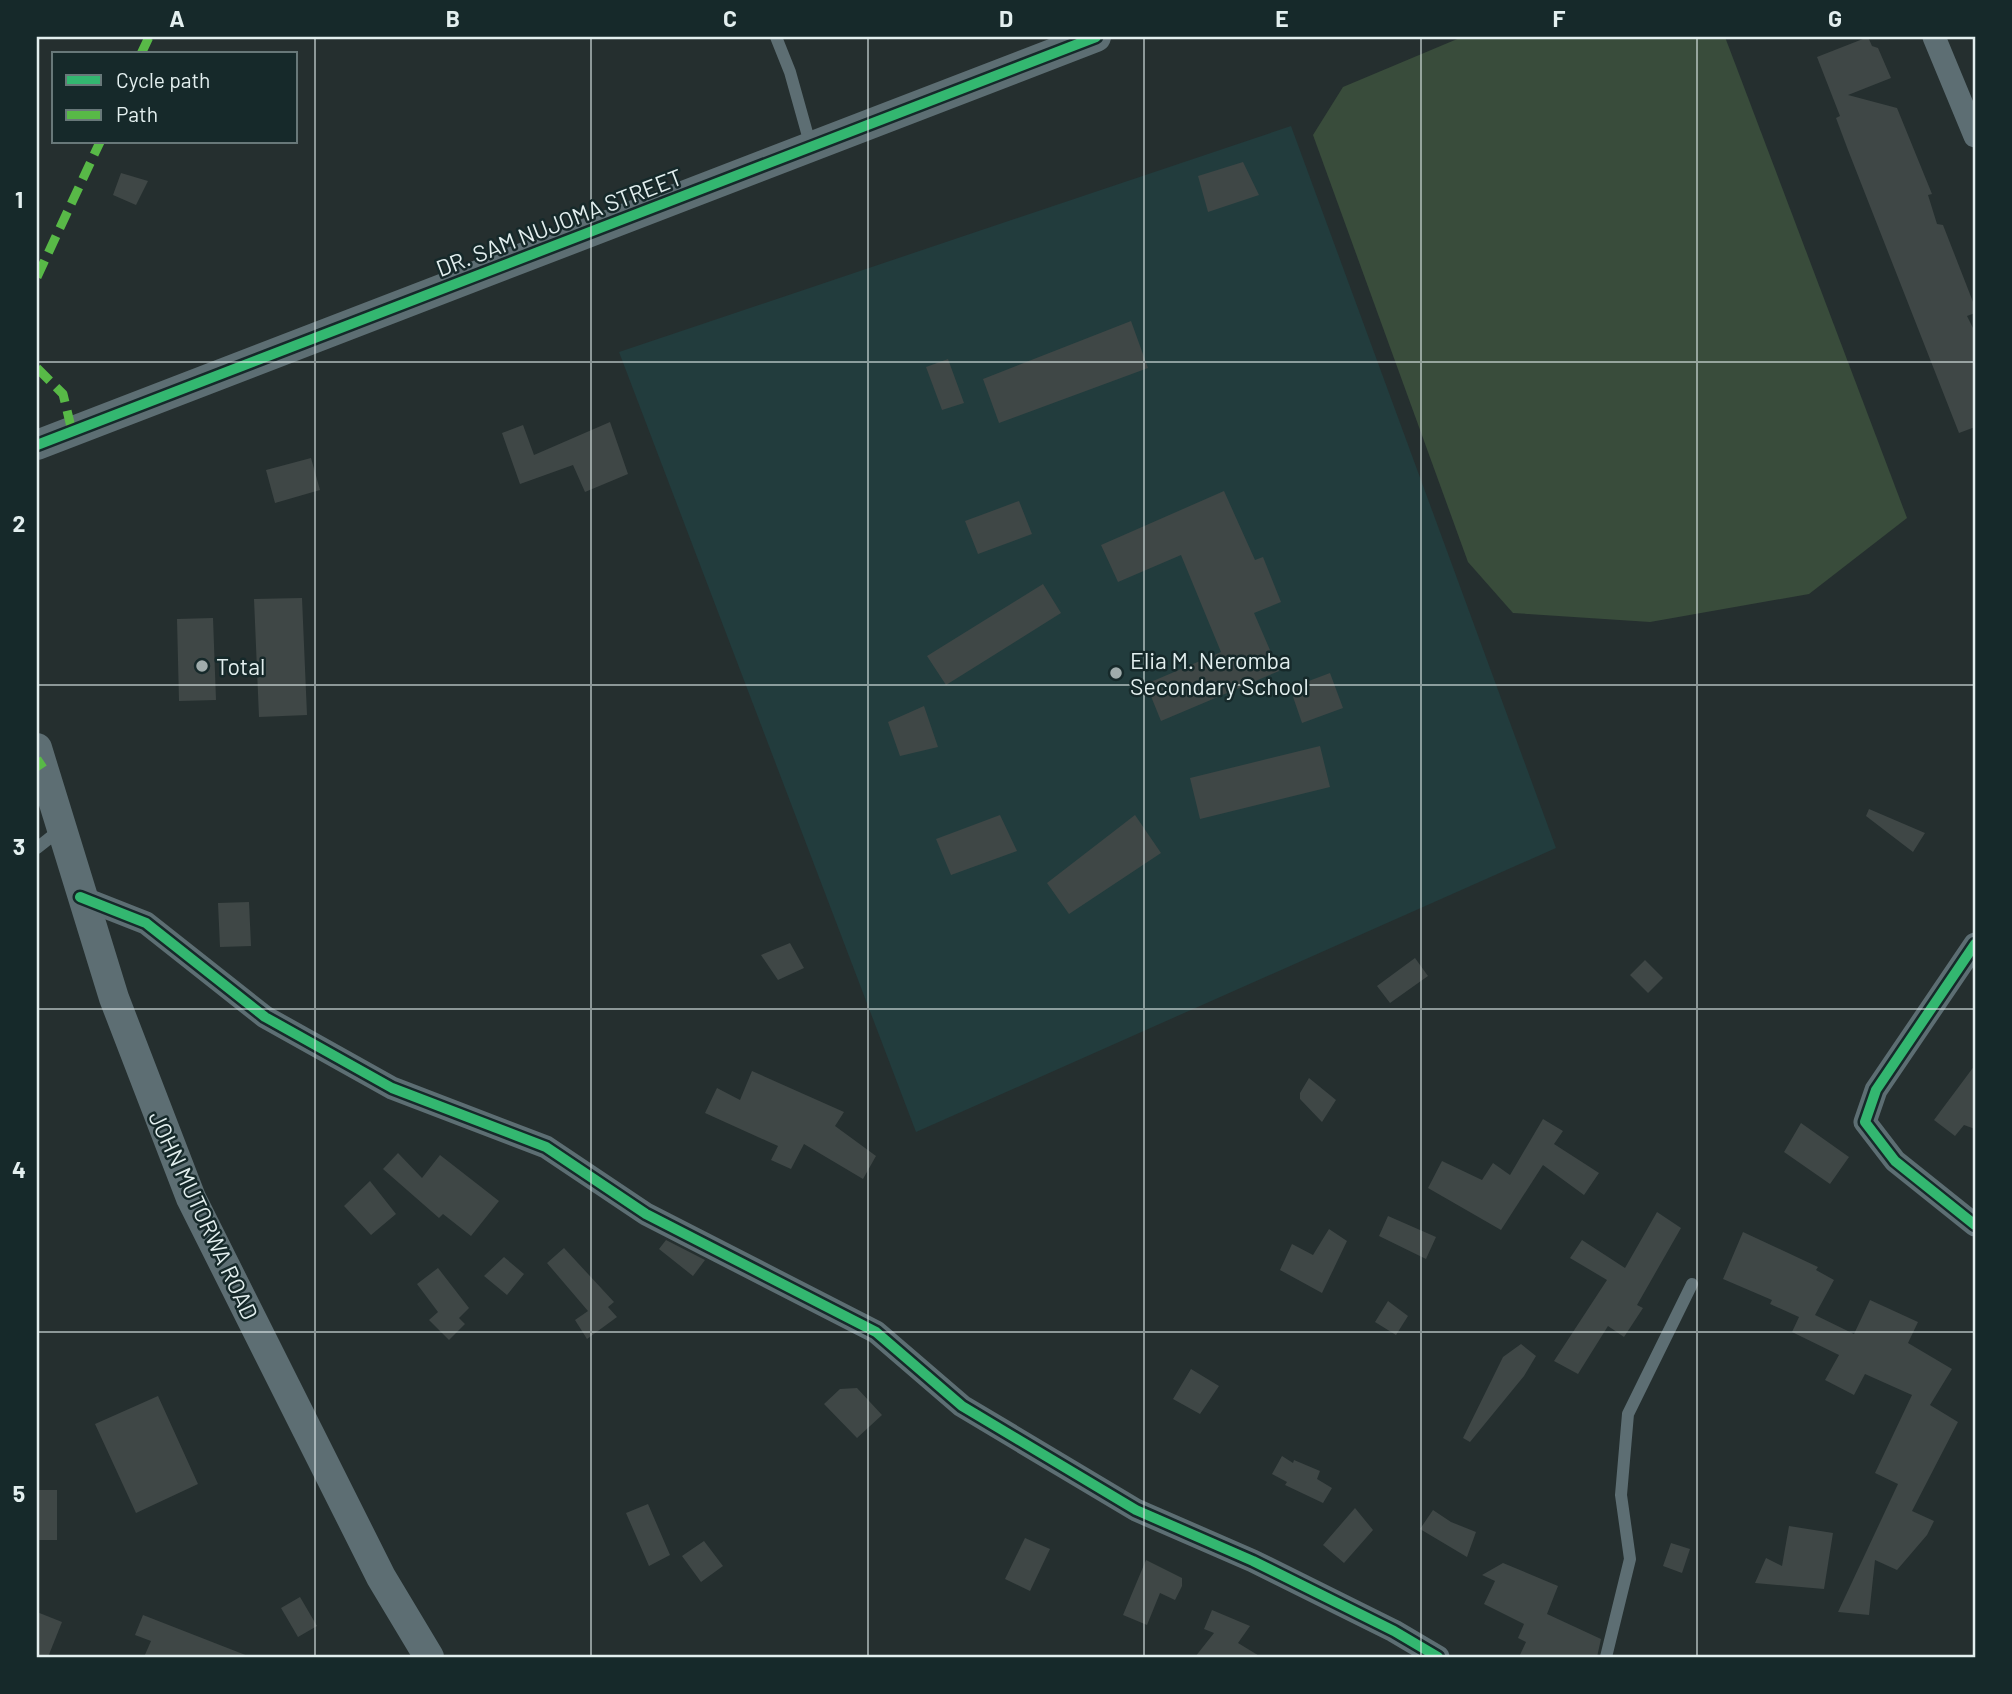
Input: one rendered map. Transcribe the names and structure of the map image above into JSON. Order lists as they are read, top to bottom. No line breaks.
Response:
{"streets":{"street":["DR. SAM NUJOMA STREET","JOHN MUTORWA ROAD"]},"places":["Total","Elia M. Neromba Secondary School"],"legend":["Cycle path","Path"],"grid":{"columns":["A","B","C","D","E","F","G"],"rows":["1","2","3","4","5"]}}
